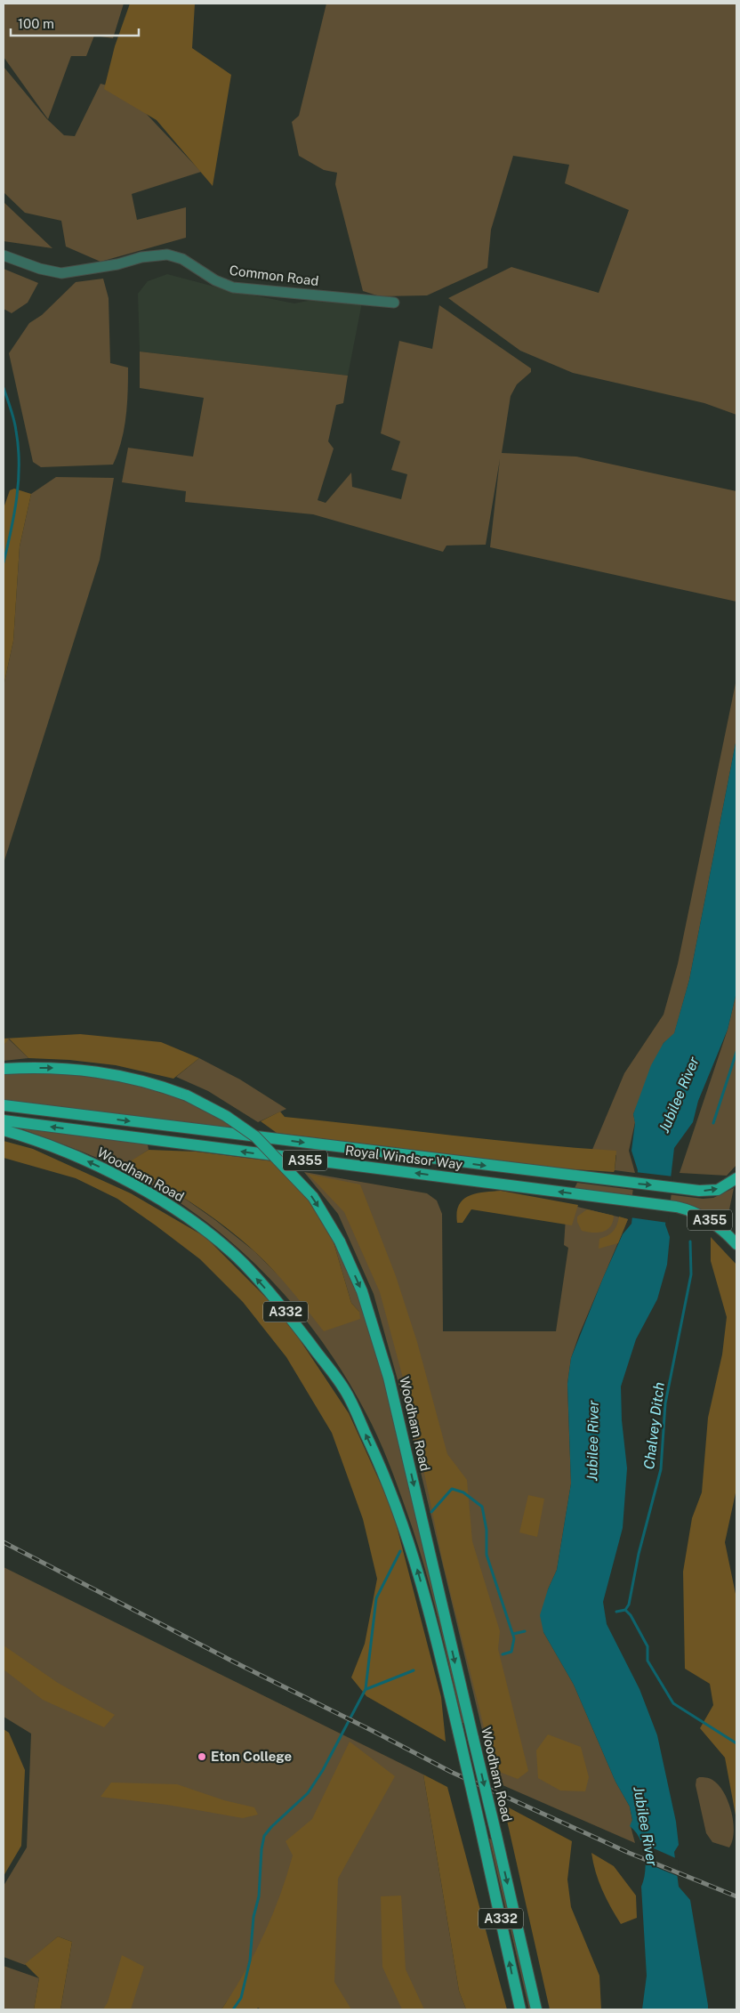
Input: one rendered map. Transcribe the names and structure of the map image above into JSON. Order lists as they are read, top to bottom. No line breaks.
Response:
{"streets":{"main road":["Royal Windsor Way","A355","Woodham Road","A332"],"street":["Common Road"]},"water":["Jubilee River","Chalvey Ditch"],"places":["Eton College"],"scale_bar":"100 m"}
